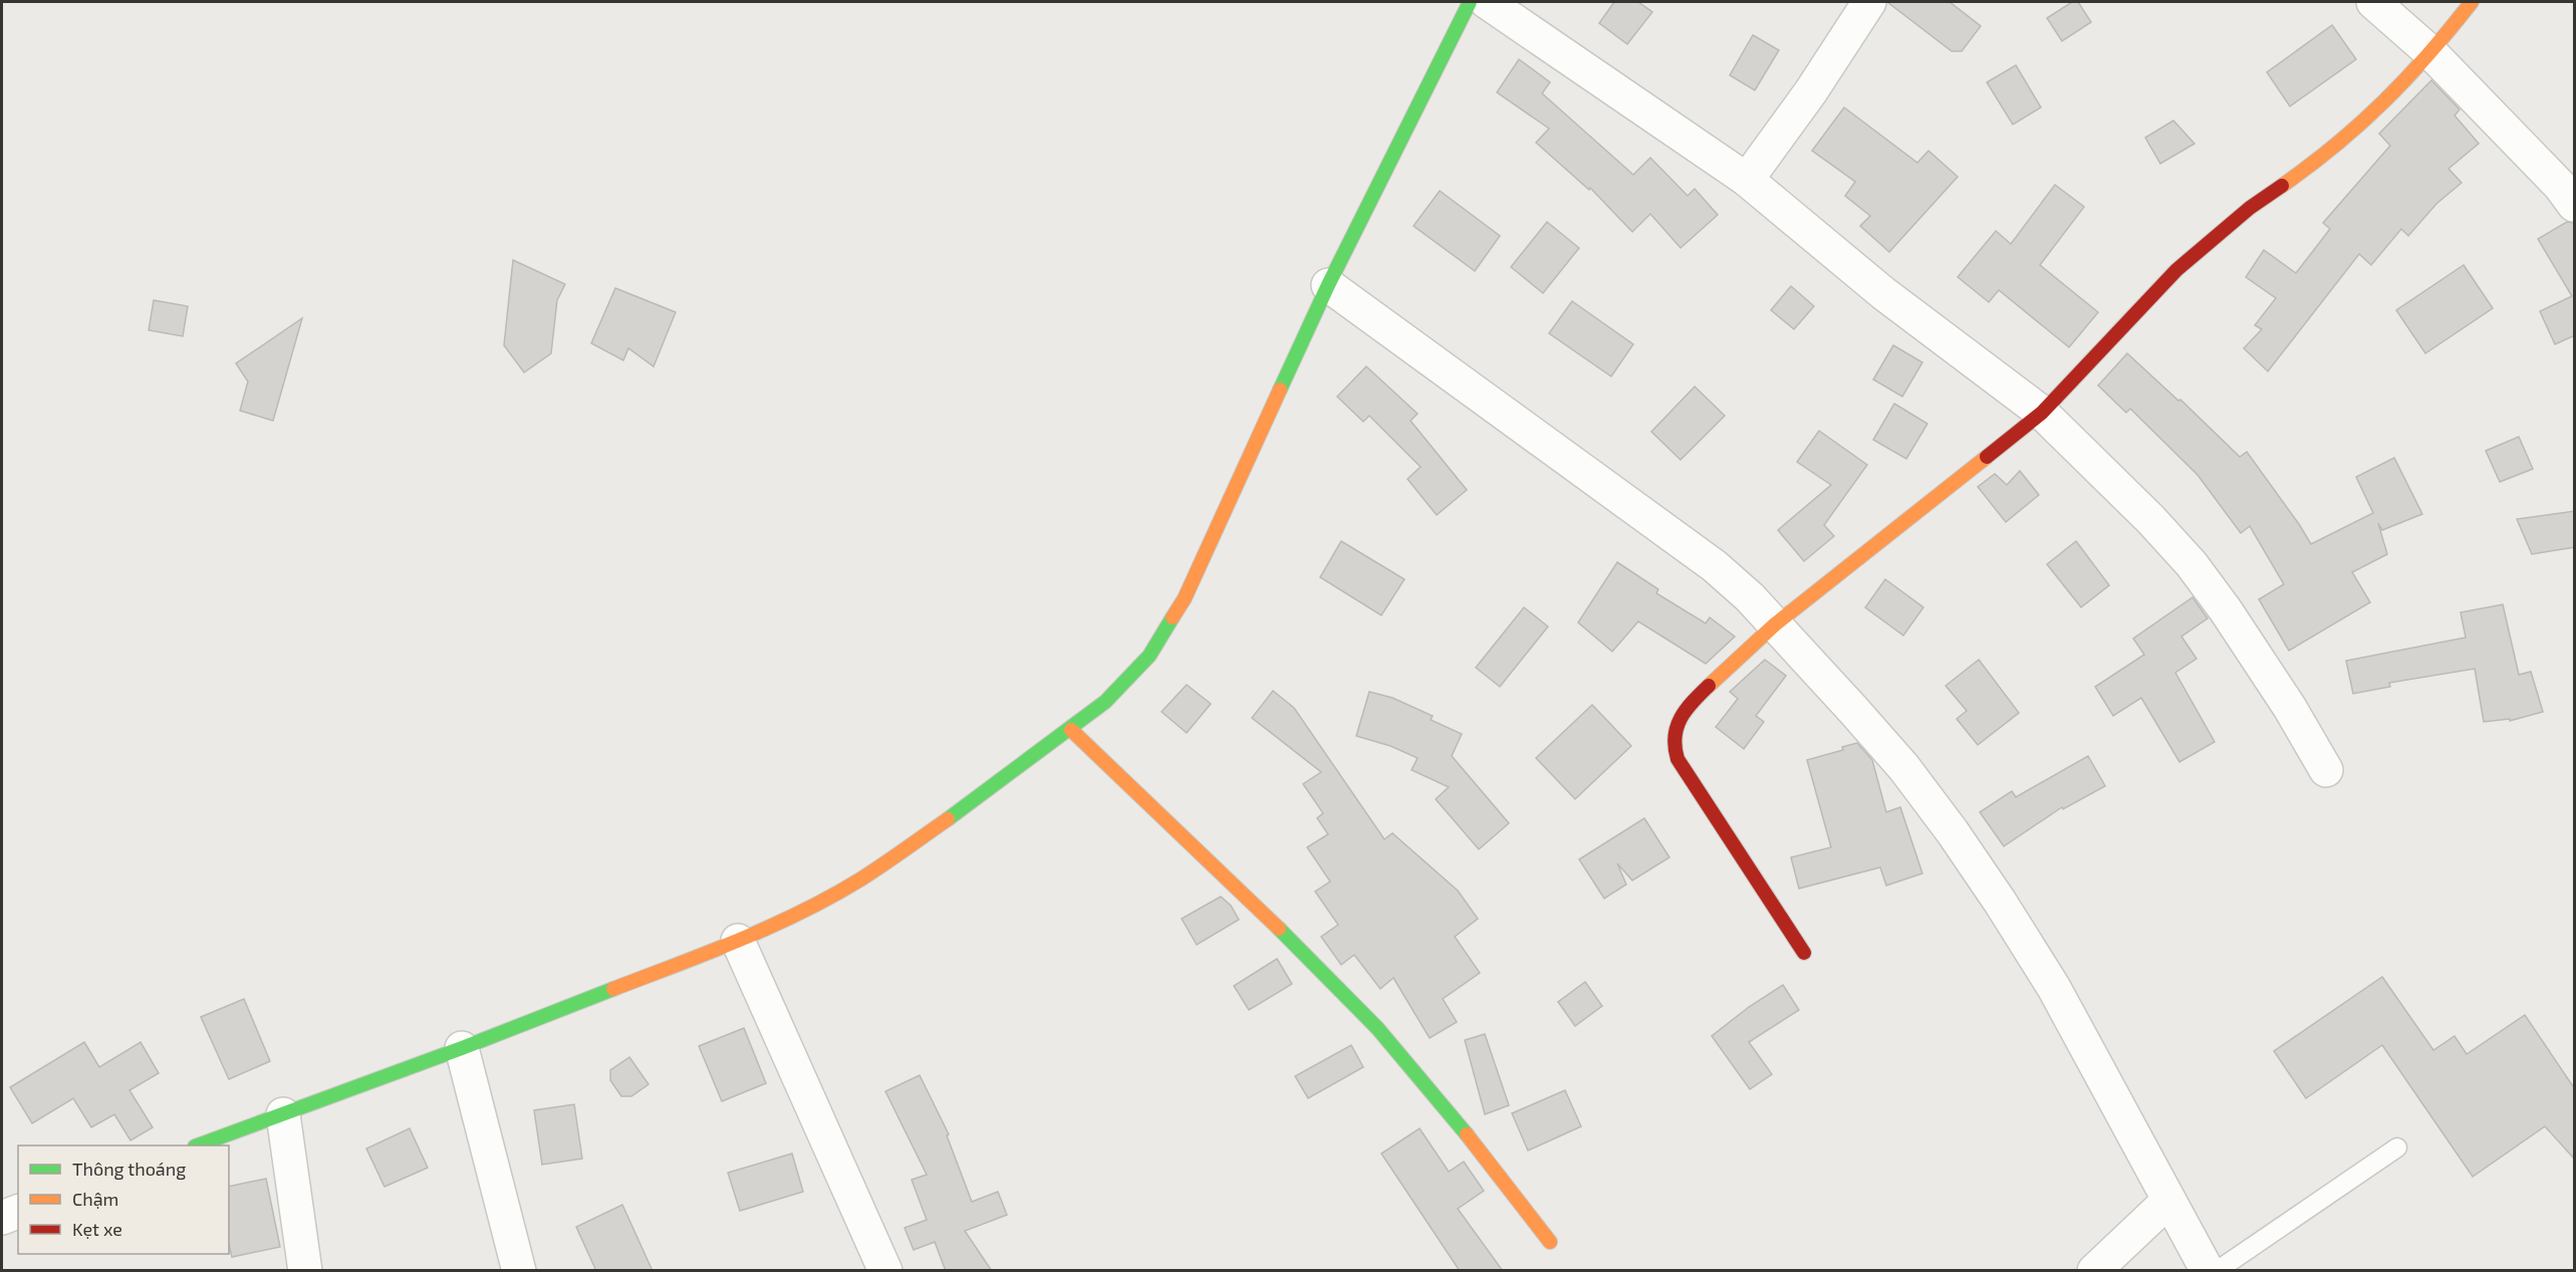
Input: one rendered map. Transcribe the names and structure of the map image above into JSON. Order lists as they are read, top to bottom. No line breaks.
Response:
{"legend":["Thông thoáng","Chậm","Kẹt xe"]}
